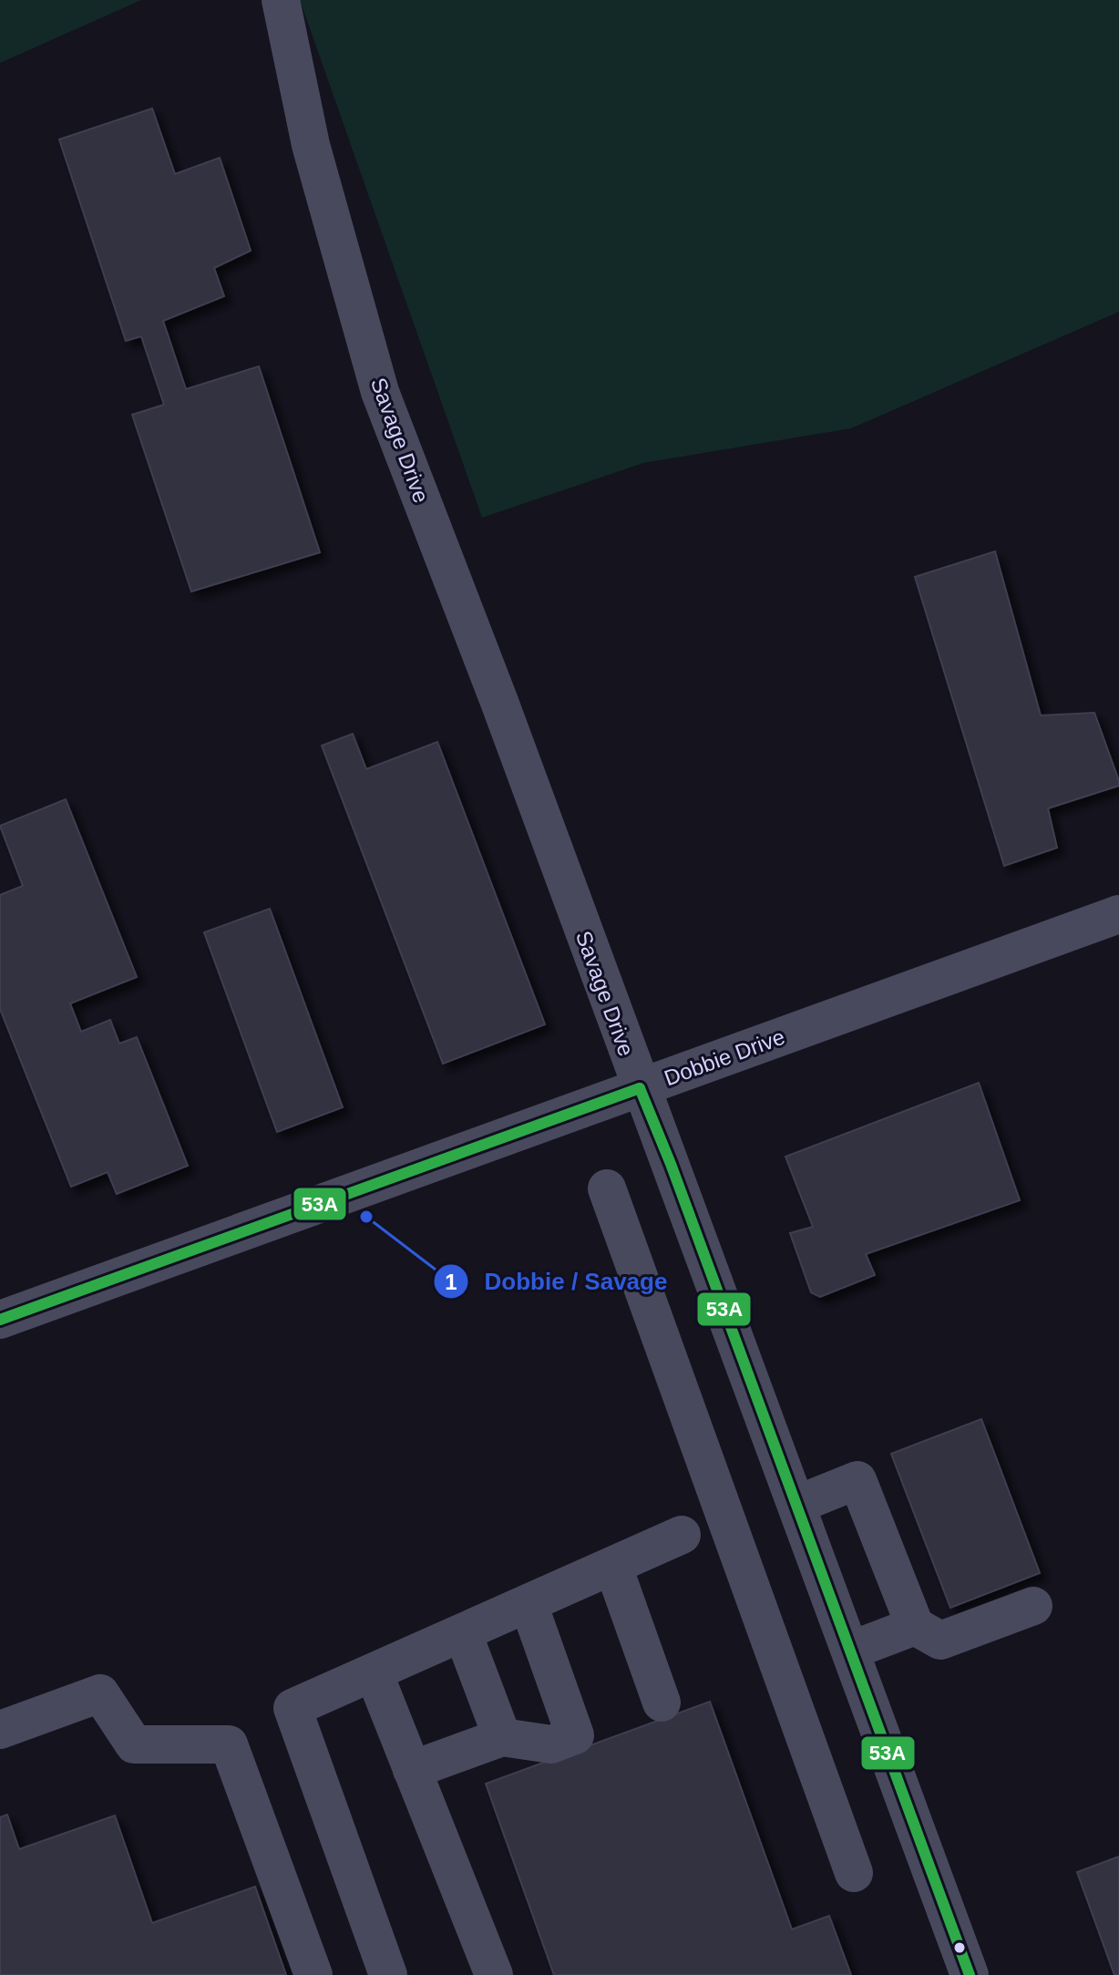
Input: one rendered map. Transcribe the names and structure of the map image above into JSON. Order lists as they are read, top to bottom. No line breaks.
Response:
{"streets":{"street":["Savage Drive","Dobbie Drive"]},"crossings":[["Savage Drive","Dobbie Drive"]],"places":["Dobbie / Savage"],"lines":["transit line 53A"]}
